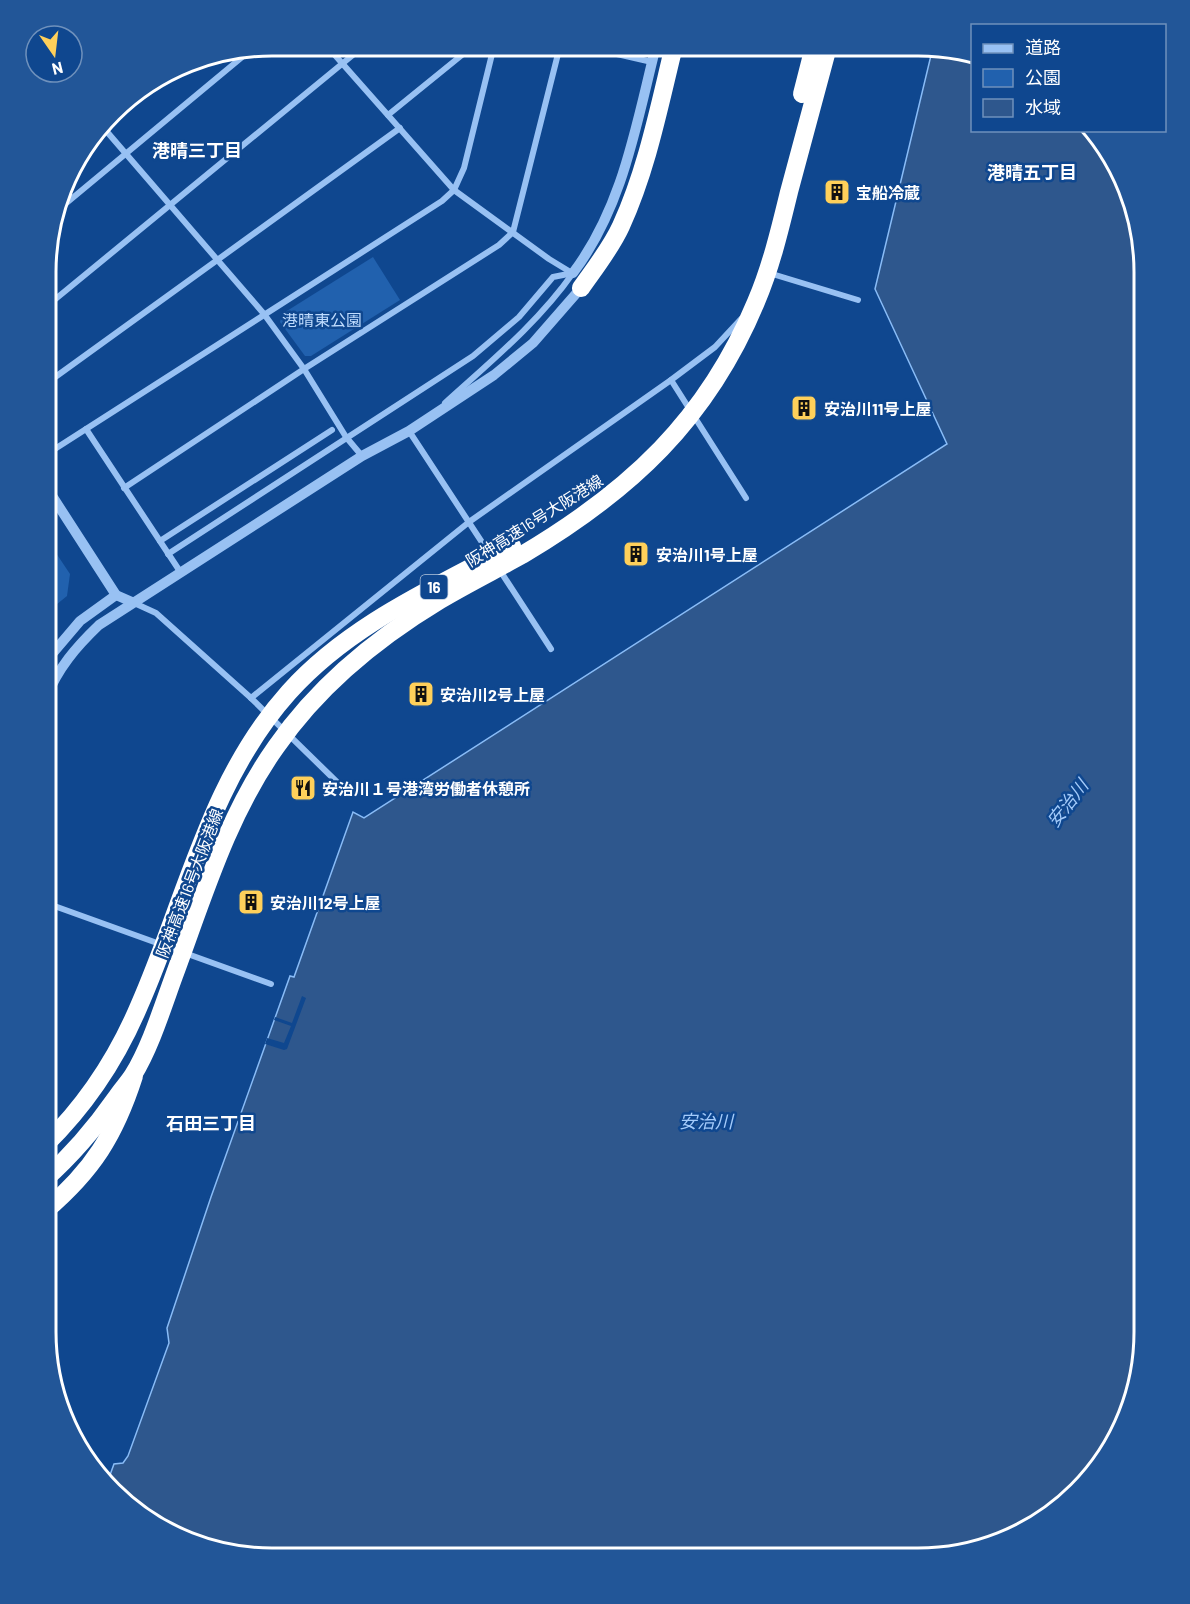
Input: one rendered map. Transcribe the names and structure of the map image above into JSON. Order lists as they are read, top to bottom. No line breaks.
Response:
{"streets":{"highway":["阪神高速16号大阪港線","16"]},"districts":["港晴三丁目","港晴五丁目","石田三丁目"],"water":["安治川"],"parks":["港晴東公園"],"places":{"building":["宝船冷蔵","安治川11号上屋","安治川1号上屋","安治川2号上屋","安治川12号上屋"],"restaurant":["安治川１号港湾労働者休憩所"]},"legend":["道路","公園","水域"],"north":"bottom"}
